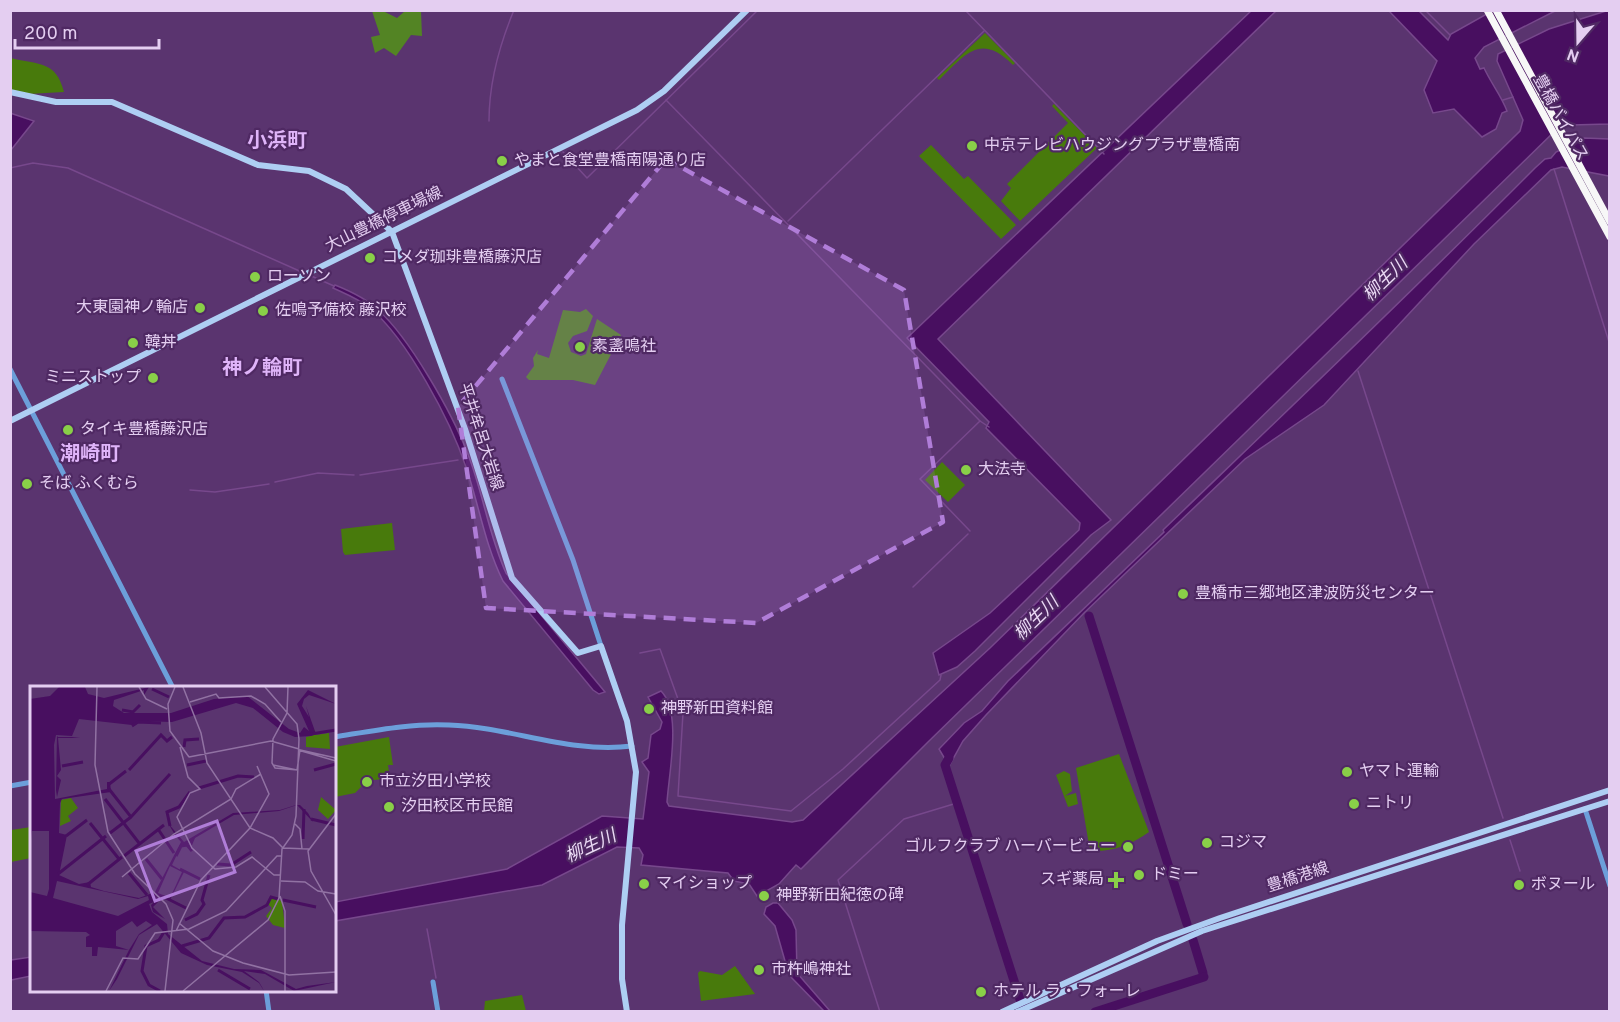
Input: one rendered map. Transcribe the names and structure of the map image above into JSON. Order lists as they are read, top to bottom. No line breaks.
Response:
{"streets":{"highway":["豊橋バイパス"],"main road":["大山豊橋停車場線","平井牟呂大岩線","豊橋港線"]},"crossings":[["大山豊橋停車場線","平井牟呂大岩線"]],"districts":["小浜町","神ノ輪町","潮崎町"],"water":["柳生川"],"places":{"other":["中京テレビハウジングプラザ豊橋南","やまと食堂豊橋南陽通り店","コメダ珈琲豊橋藤沢店","ローソン","大東園神ノ輪店","佐鳴予備校 藤沢校","韓丼","素盞鳴社","ミニストップ","タイキ豊橋藤沢店","大法寺","そば ふくむら","豊橋市三郷地区津波防災センター","神野新田資料館","ヤマト運輸","市立汐田小学校","ニトリ","汐田校区市民館","コジマ","ゴルフクラブ ハーバービュー","ドミー","マイショップ","ボヌール","神野新田紀徳の碑","市杵嶋神社","ホテル ラ・フォーレ"],"health":["スギ薬局"]},"scale_bar":"200 m","north":"bottom"}
